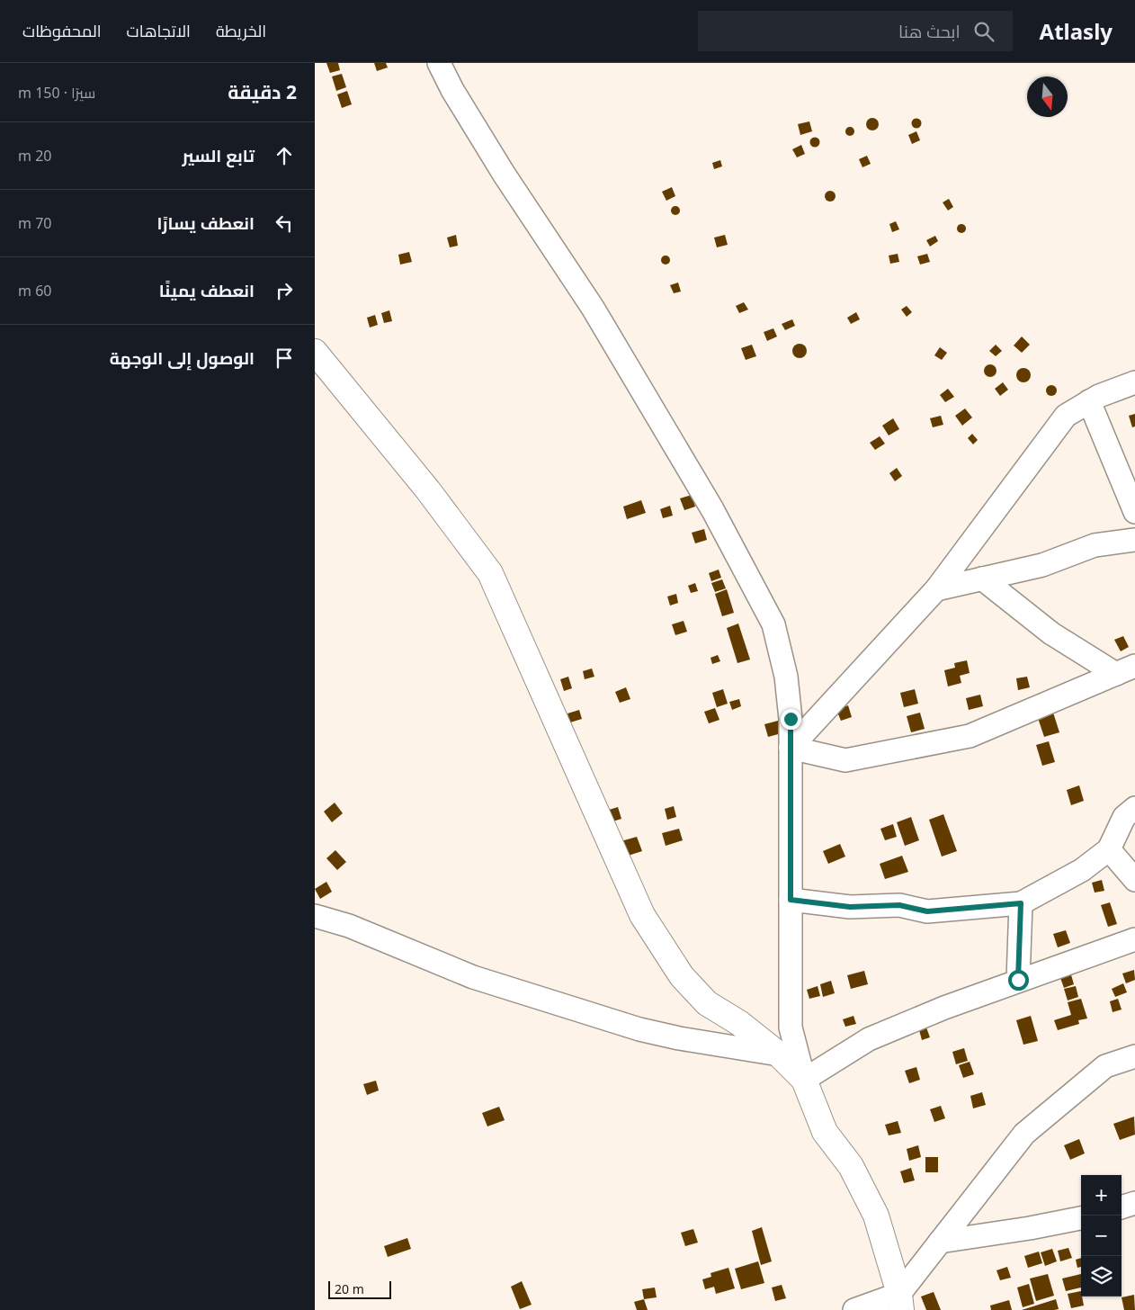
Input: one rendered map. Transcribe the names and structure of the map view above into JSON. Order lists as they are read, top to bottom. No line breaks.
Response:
{"scale_bar":"20 m","north":"bottom","page":{"header":"Atlasly","search":"ابحث هنا","nav":["الخريطة","الاتجاهات","المحفوظات"],"heading":["2 دقيقة","سيرًا · 150 m"],"list":[["تابع السير","20 m"],["انعطف يسارًا","70 m"],["انعطف يمينًا","60 m"],"الوصول إلى الوجهة"],"map_buttons":["+","−"],"scale":"20 m"}}
